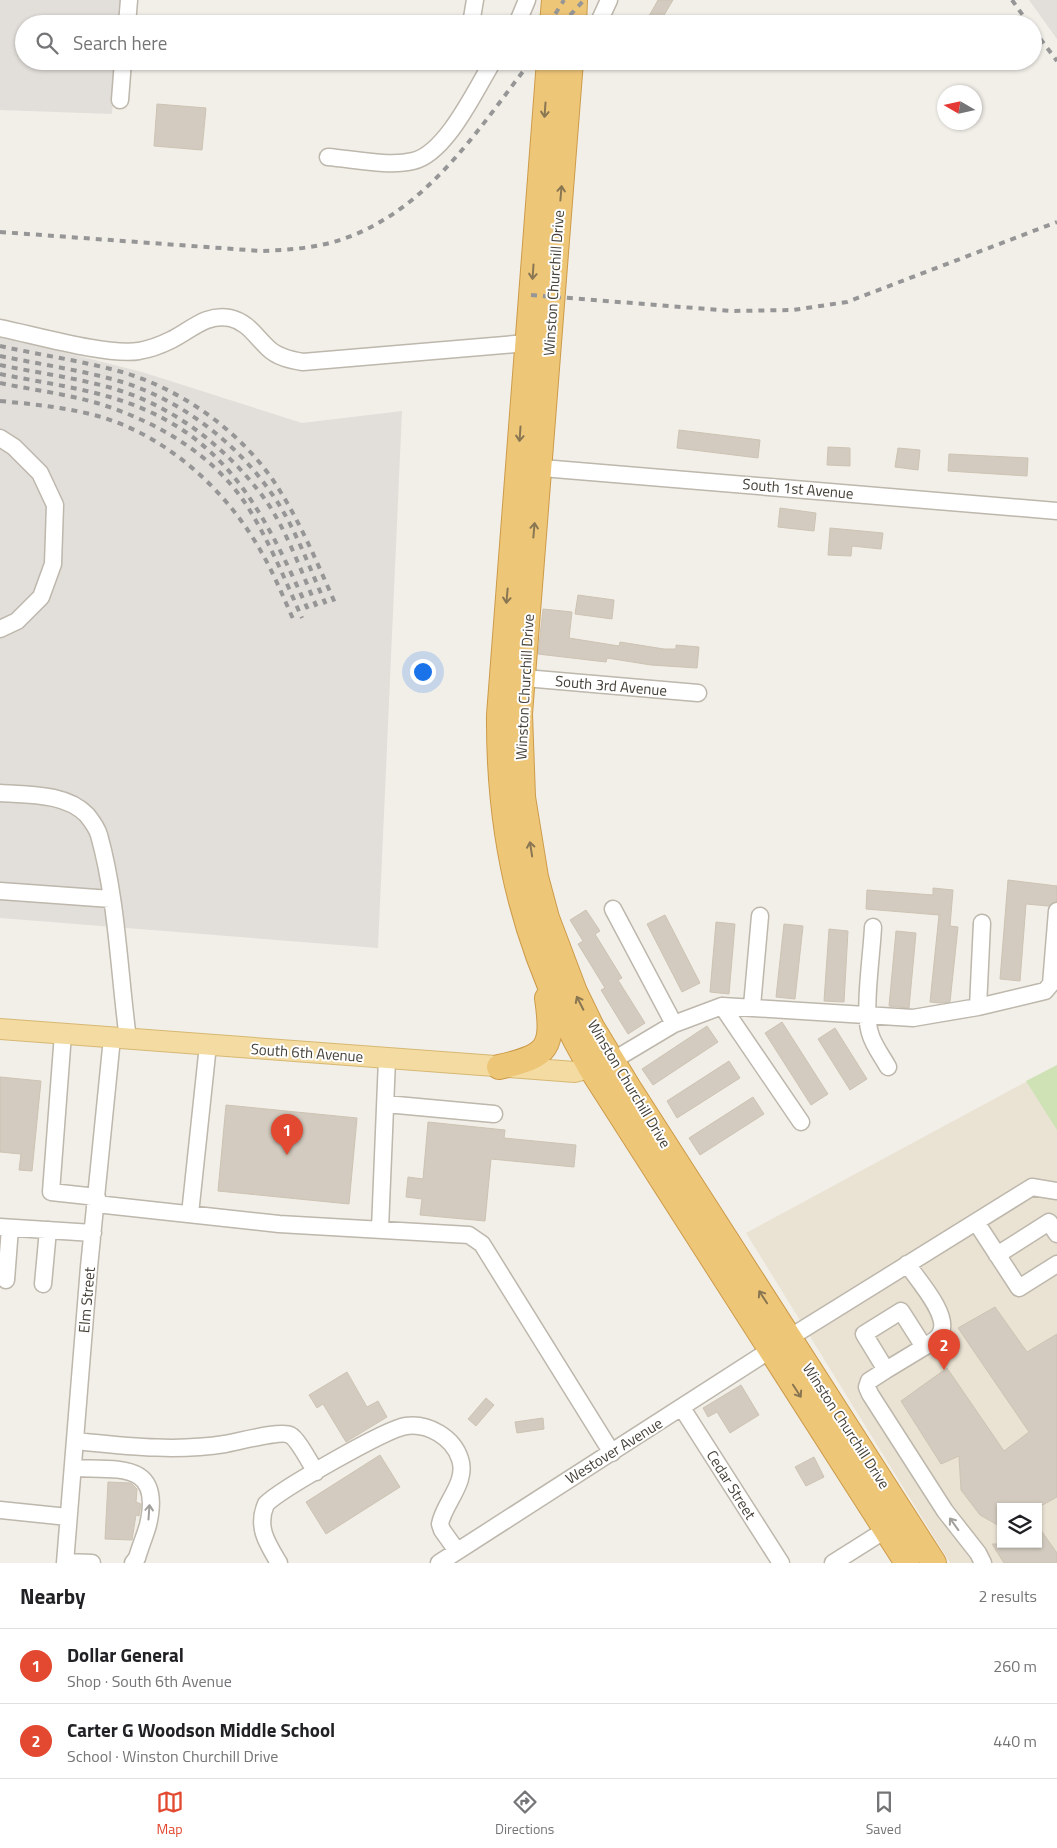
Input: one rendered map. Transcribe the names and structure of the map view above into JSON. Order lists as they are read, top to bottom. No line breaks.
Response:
{"streets":{"highway":["Winston Churchill Drive"],"main road":["South 6th Avenue"],"street":["South 1st Avenue","South 3rd Avenue","Elm Street","Westover Avenue","Cedar Street"]},"crossings":[["Winston Churchill Drive","South 1st Avenue"],["Winston Churchill Drive","South 3rd Avenue"],["Winston Churchill Drive","South 6th Avenue"],["Winston Churchill Drive","Westover Avenue"],["South 6th Avenue","Elm Street"],["Westover Avenue","Cedar Street"]],"north":"left","page":{"search":"Search here","pins":["1","2"],"heading":["Nearby","2 results"],"list":[{"mark":"1","name":"Dollar General","note":"Shop · South 6th Avenue","value":"260 m"},{"mark":"2","name":"Carter G Woodson Middle School","note":"School · Winston Churchill Drive","value":"440 m"}],"nav":["Map","Directions","Saved"]}}
